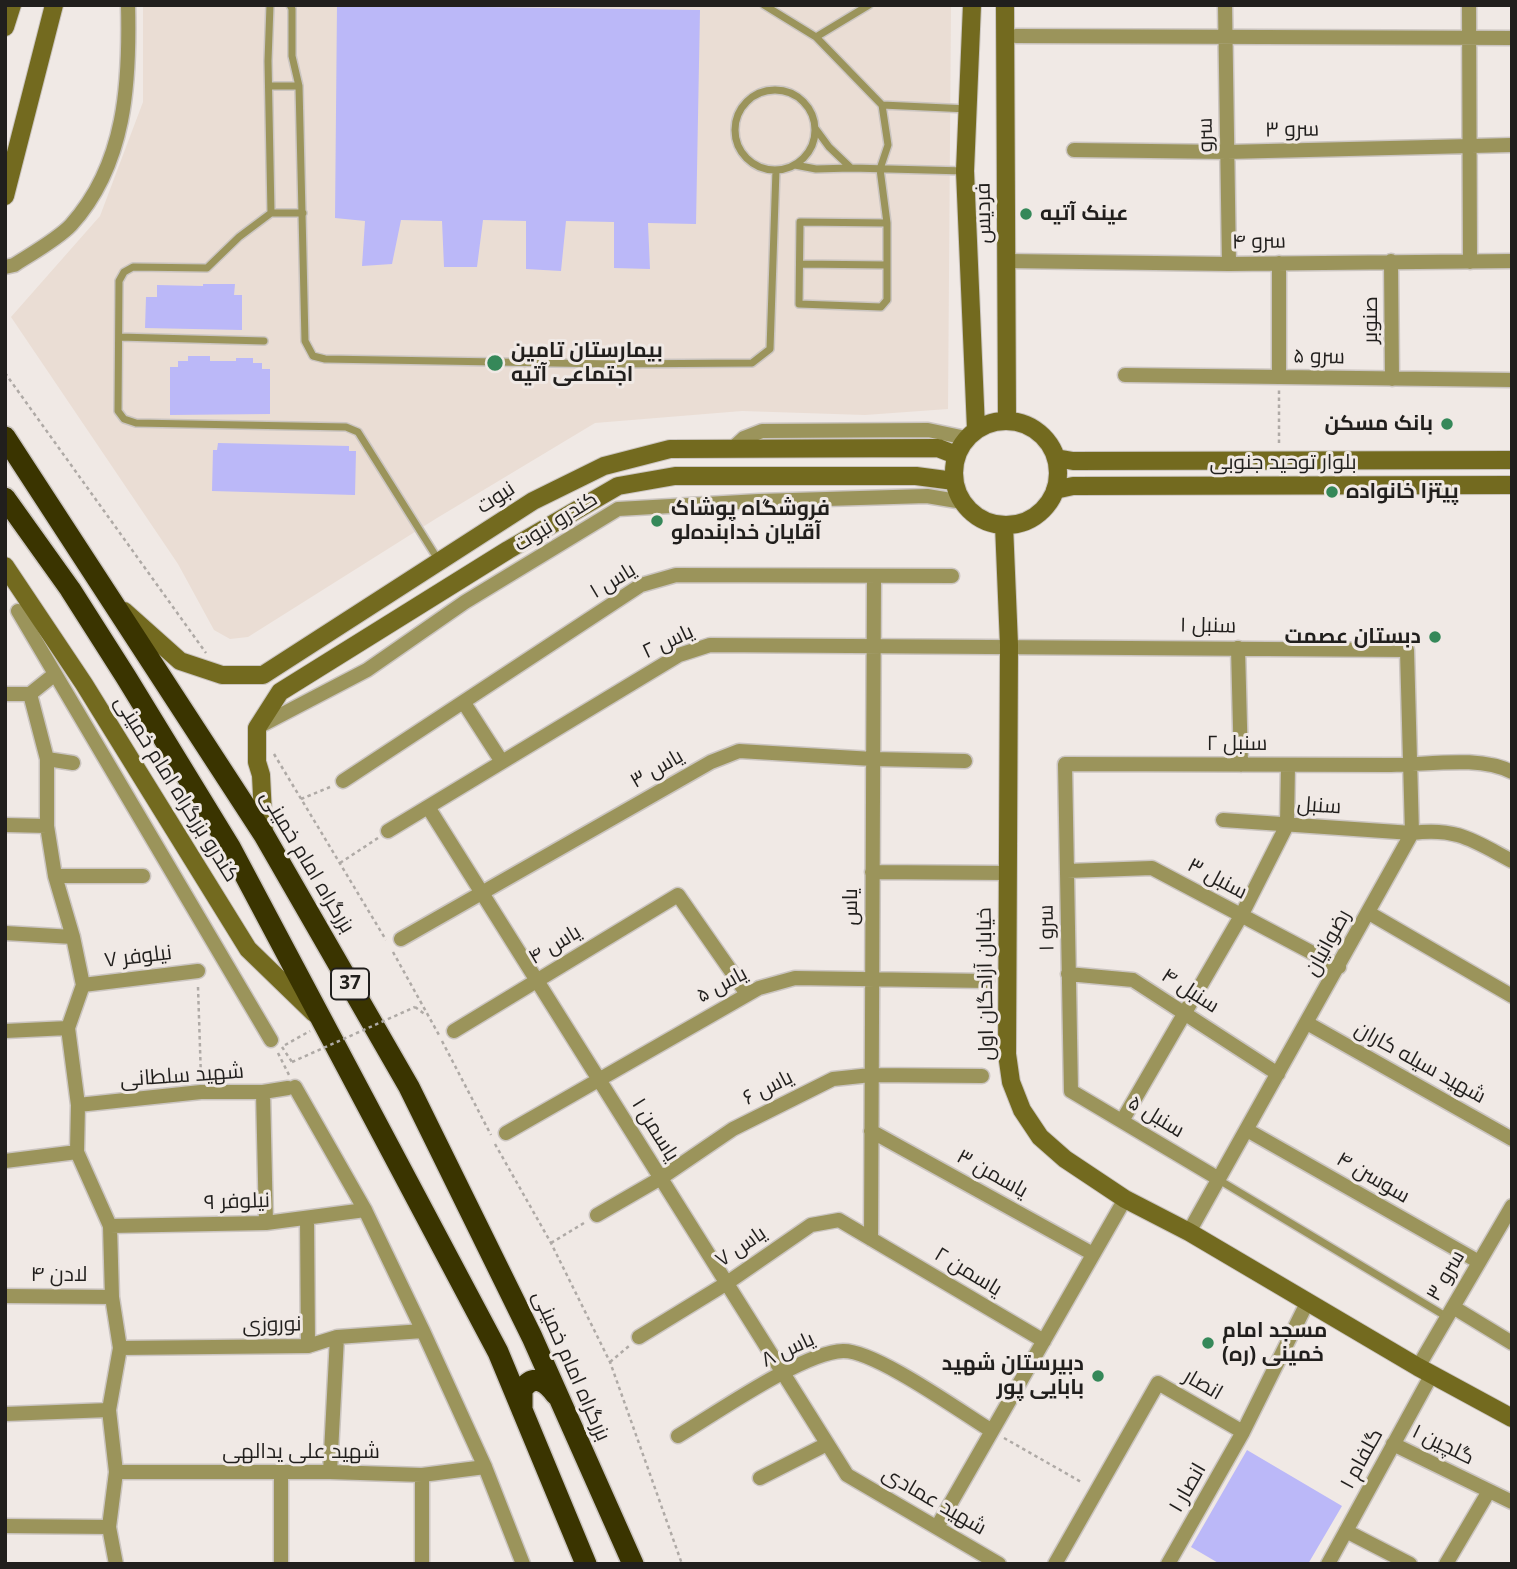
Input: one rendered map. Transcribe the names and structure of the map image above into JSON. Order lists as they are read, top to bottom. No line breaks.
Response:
{"streets":{"highway":["بزرگراه امام خمینی","37"],"main road":["فردیس","بلوار توحید جنوبی","نبوت","کندرو بزرگراه امام خمینی","خیابان آزادگان اول"],"street":["سرو ۳","سرو","سرو ۴","صنوبر","سرو ۵","کندرو نبوت","یاس ۱","سنبل ۱","یاس ۲","سنبل ۲","یاس ۳","سنبل","سنبل ۳","یاس","سرو ۱","رضوانیان","یاس ۴","نیلوفر ۷","یاس ۵","سنبل ۴","شهید سیله کاران","شهید سلطانی","یاس ۶","سنبل ۵","یاسمن ۱","یاسمن ۳","سوسن ۴","نیلوفر ۹","یاس ۷","یاسمن ۲","لادن ۴","نوروزی","یاس ۸","انصار","گلچین ۱","شهید علی یدالهی","گلفام ۱","انصار ۱","شهید عمادی"]},"crossings":[["سرو ۳","سرو"],["سرو ۳","خیابان آزادگان اول"],["سرو ۳","سوسن ۴"],["سرو ۳","گلفام ۱"],["سرو","سرو ۴"],["فردیس","سرو ۴"],["فردیس","بلوار توحید جنوبی"],["فردیس","نبوت"],["فردیس","کندرو نبوت"],["فردیس","خیابان آزادگان اول"],["سرو ۴","صنوبر"],["صنوبر","سرو ۵"],["بلوار توحید جنوبی","نبوت"],["بلوار توحید جنوبی","کندرو نبوت"],["بلوار توحید جنوبی","خیابان آزادگان اول"],["نبوت","کندرو نبوت"],["نبوت","بزرگراه امام خمینی"],["نبوت","خیابان آزادگان اول"],["کندرو نبوت","خیابان آزادگان اول"],["یاس ۱","یاس"],["سنبل ۱","یاس ۲"],["سنبل ۱","سنبل ۲"],["سنبل ۱","خیابان آزادگان اول"],["یاس ۲","یاس"],["یاس ۲","خیابان آزادگان اول"],["یاس ۲","یاسمن ۱"],["سنبل ۲","سرو ۱"],["یاس ۳","یاس"],["یاس ۳","یاسمن ۱"],["کندرو بزرگراه امام خمینی","37"],["سنبل","رضوانیان"],["سنبل ۳","سرو ۱"],["سنبل ۳","رضوانیان"],["یاس","یاس ۵"],["یاس","یاس ۶"],["یاس","یاسمن ۳"],["یاس","یاس ۷"],["یاس","یاسمن ۲"],["سرو ۱","سنبل ۴"],["سرو ۱","سنبل ۵"],["رضوانیان","خیابان آزادگان اول"],["رضوانیان","سنبل ۴"],["رضوانیان","شهید سیله کاران"],["رضوانیان","سنبل ۵"],["رضوانیان","سوسن ۴"],["یاس ۴","یاس ۵"],["یاس ۴","یاسمن ۱"],["خیابان آزادگان اول","گلفام ۱"],["یاس ۵","یاسمن ۱"],["یاس ۶","یاسمن ۱"],["یاسمن ۱","یاس ۷"],["یاسمن ۱","یاس ۸"],["یاسمن ۱","شهید عمادی"],["یاس ۷","یاسمن ۲"],["انصار","انصار ۱"],["گلچین ۱","گلفام ۱"]],"places":["عینک آتیه","بیمارستان تامین اجتماعی آتیه","بانک مسکن","پیتزا خانواده","فروشگاه پوشاک آقایان خدابنده‌لو","دبستان عصمت","مسجد امام خمینی (ره)","دبیرستان شهید بابایی پور"]}
